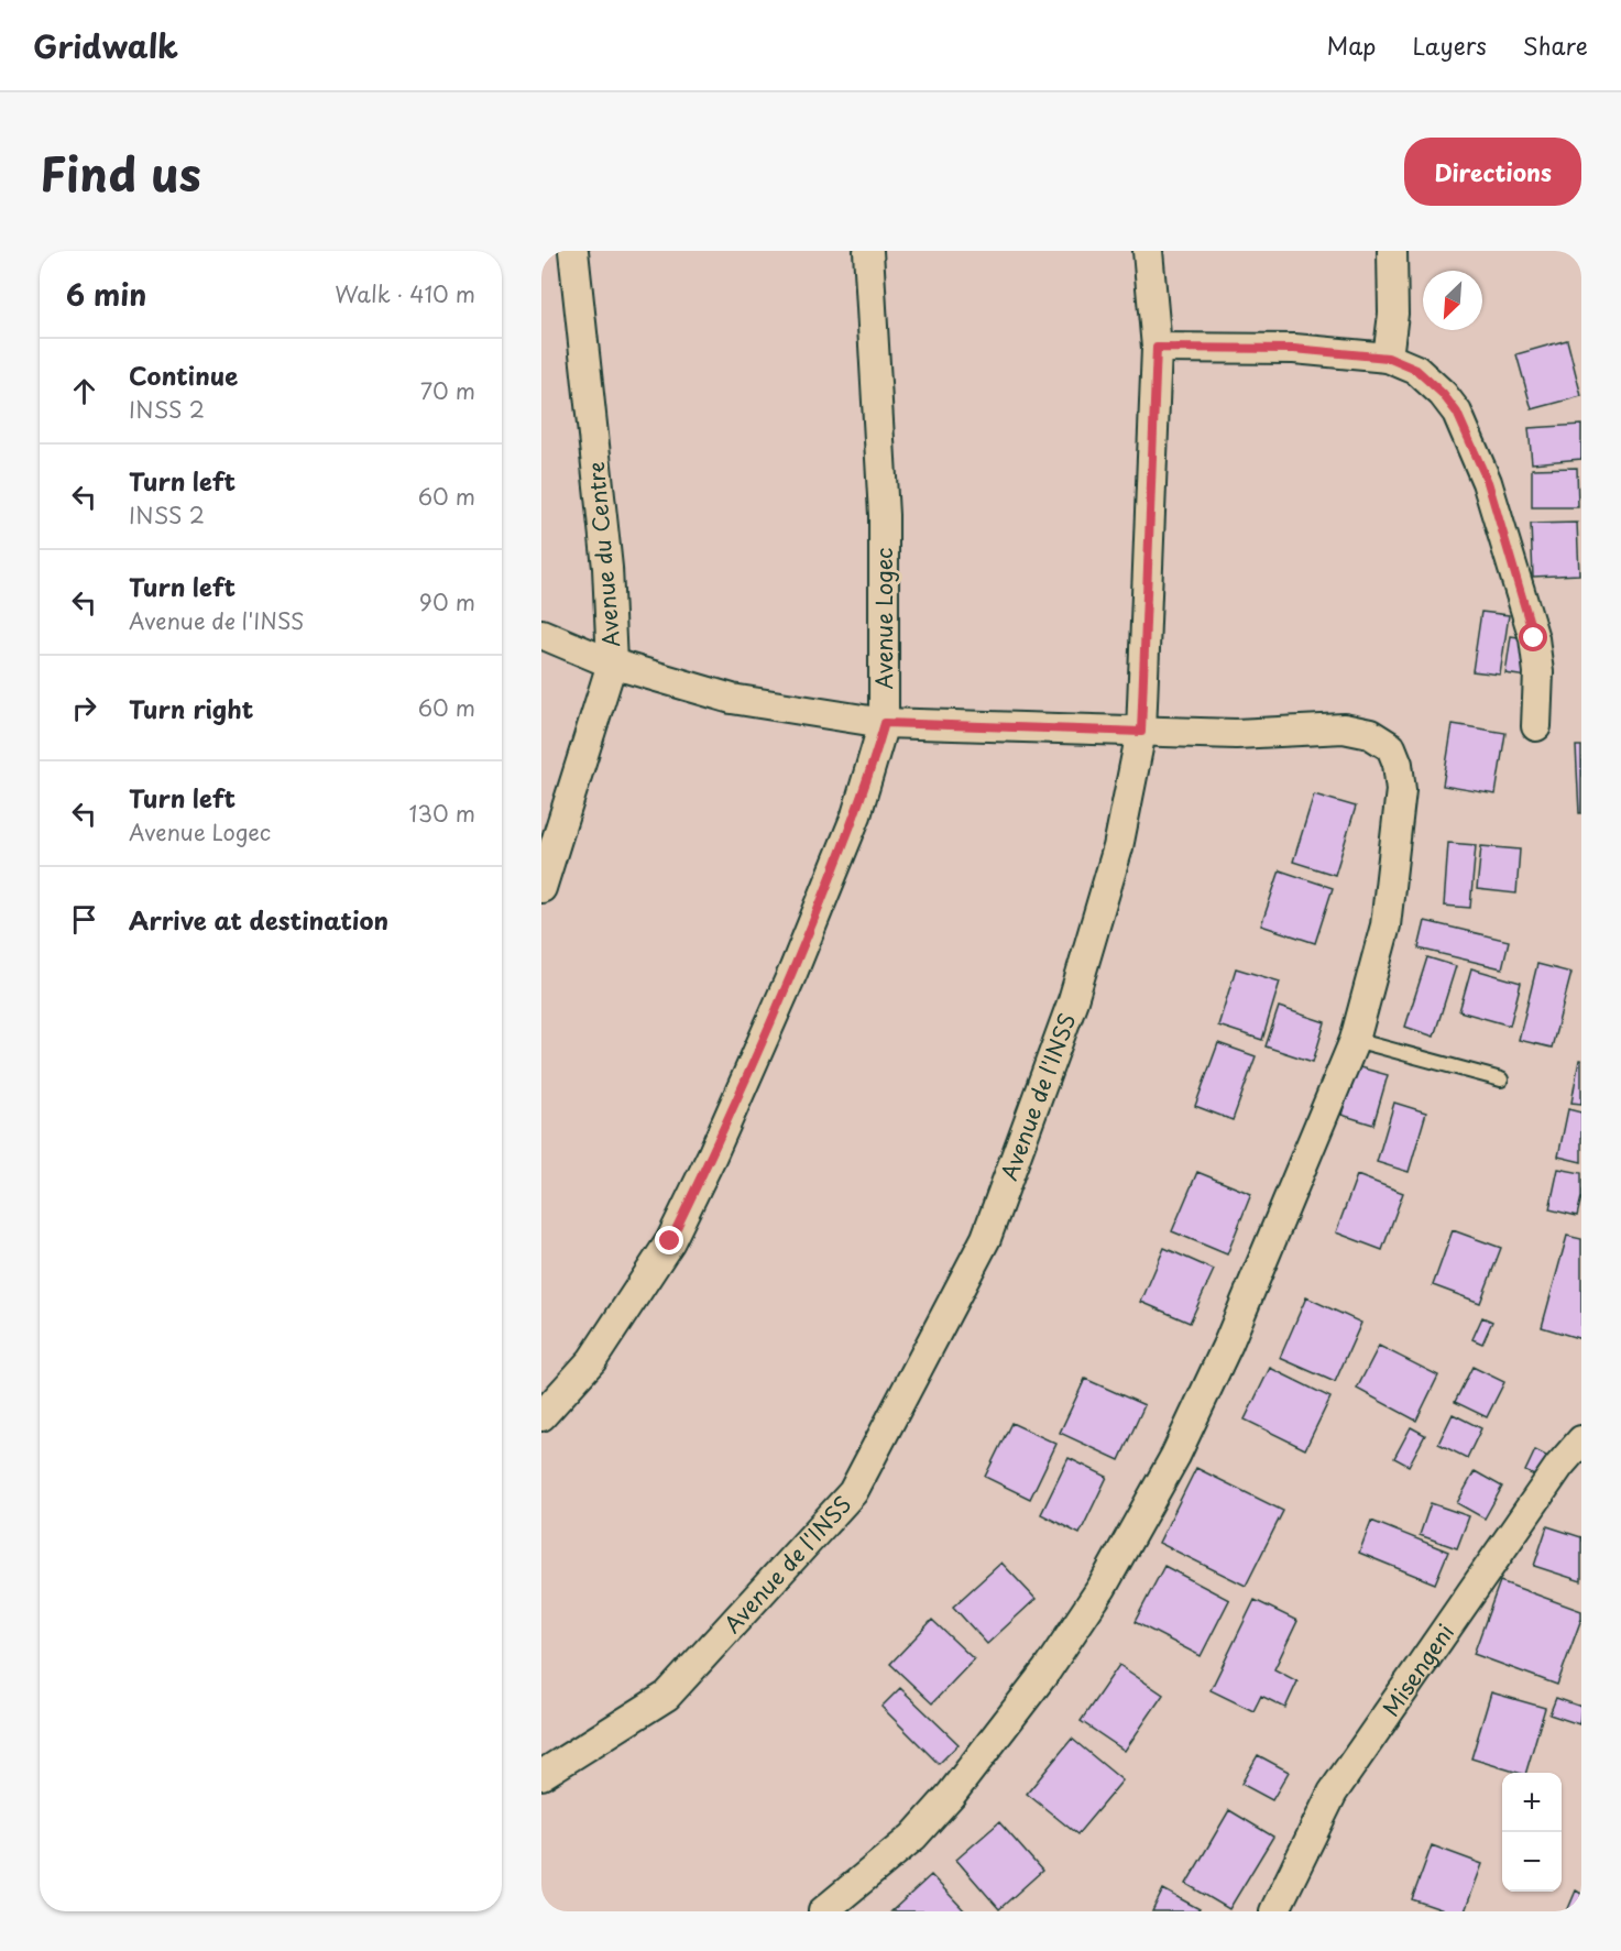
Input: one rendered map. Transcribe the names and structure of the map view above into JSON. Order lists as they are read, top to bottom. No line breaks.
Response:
{"streets":{"street":["Avenue du Centre","Avenue Logec","Avenue de l'INSS","Misengeni"]},"north":"bottom left","page":{"header":"Gridwalk","nav":["Map","Layers","Share"],"title":"Find us","buttons":"Directions","heading":["6 min","Walk · 410 m"],"list":[["Continue","INSS 2","70 m"],["Turn left","INSS 2","60 m"],["Turn left","Avenue de l'INSS","90 m"],["Turn right","60 m"],["Turn left","Avenue Logec","130 m"],"Arrive at destination"],"map_buttons":["+","−"]}}
